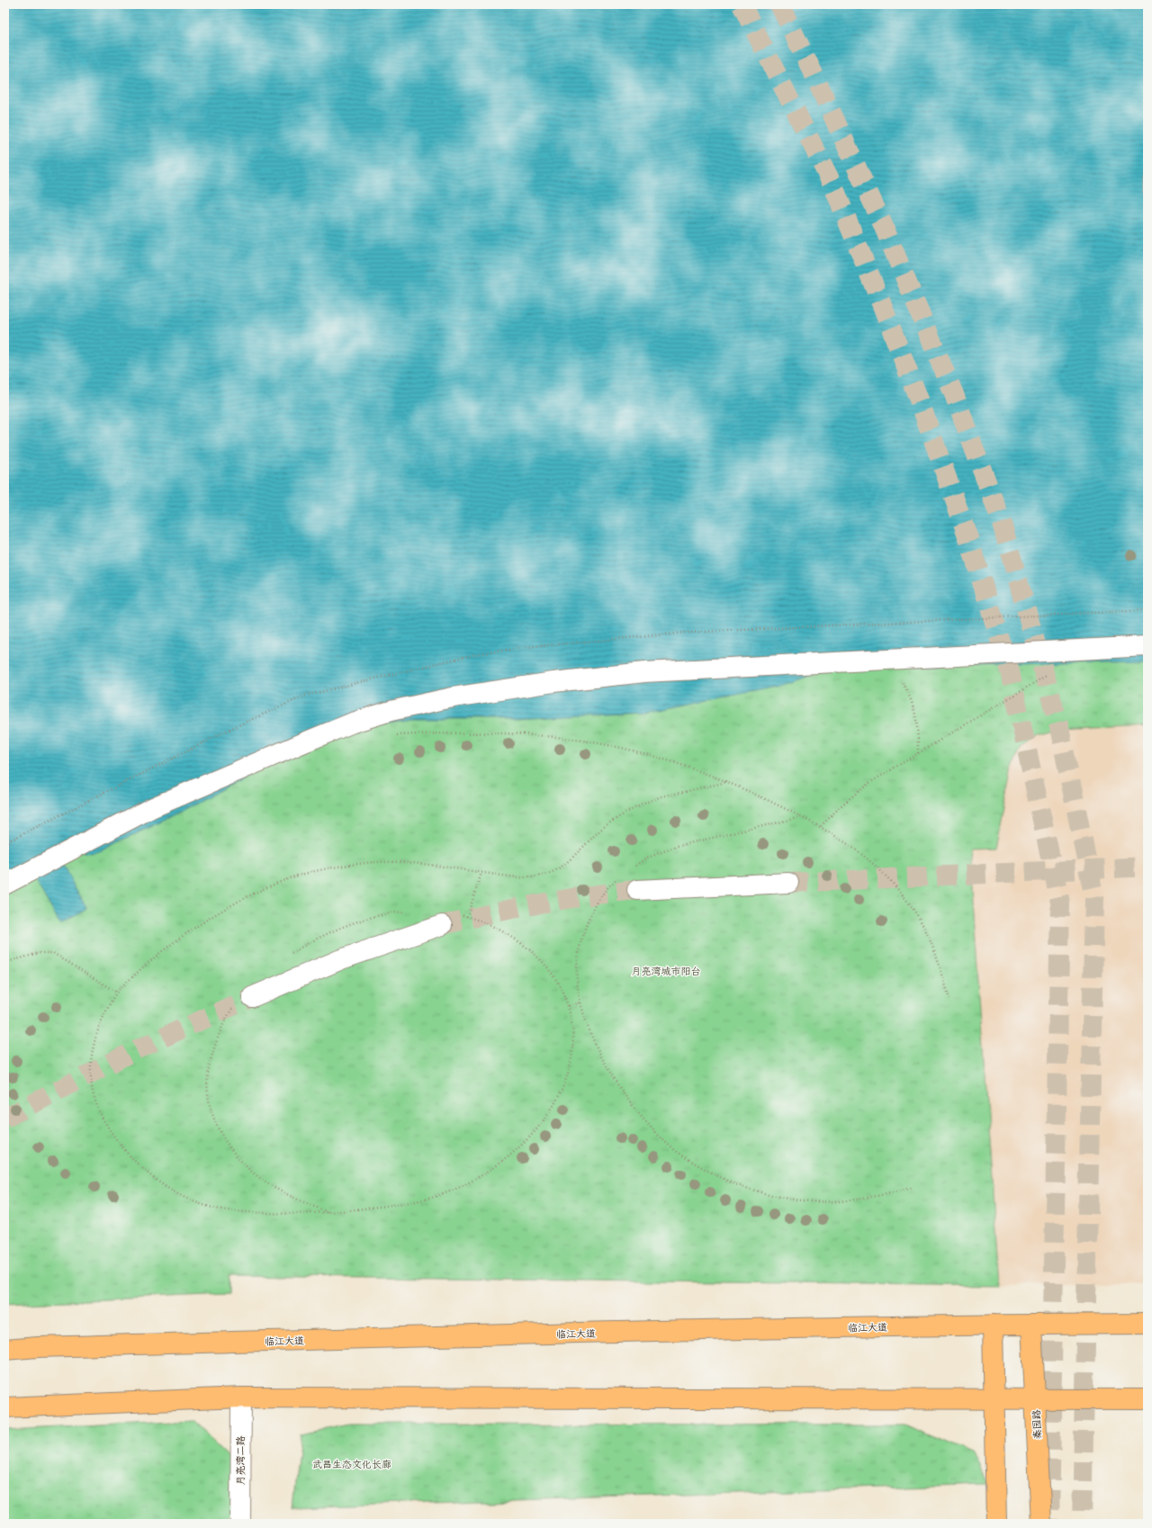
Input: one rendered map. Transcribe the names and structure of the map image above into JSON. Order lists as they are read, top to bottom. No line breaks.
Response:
{"streets":{"main road":["临江大道","秦园路"],"street":["月亮湾二路"]},"crossings":[["临江大道","秦园路"]],"parks":["月亮湾城市阳台","武昌生态文化长廊"]}
